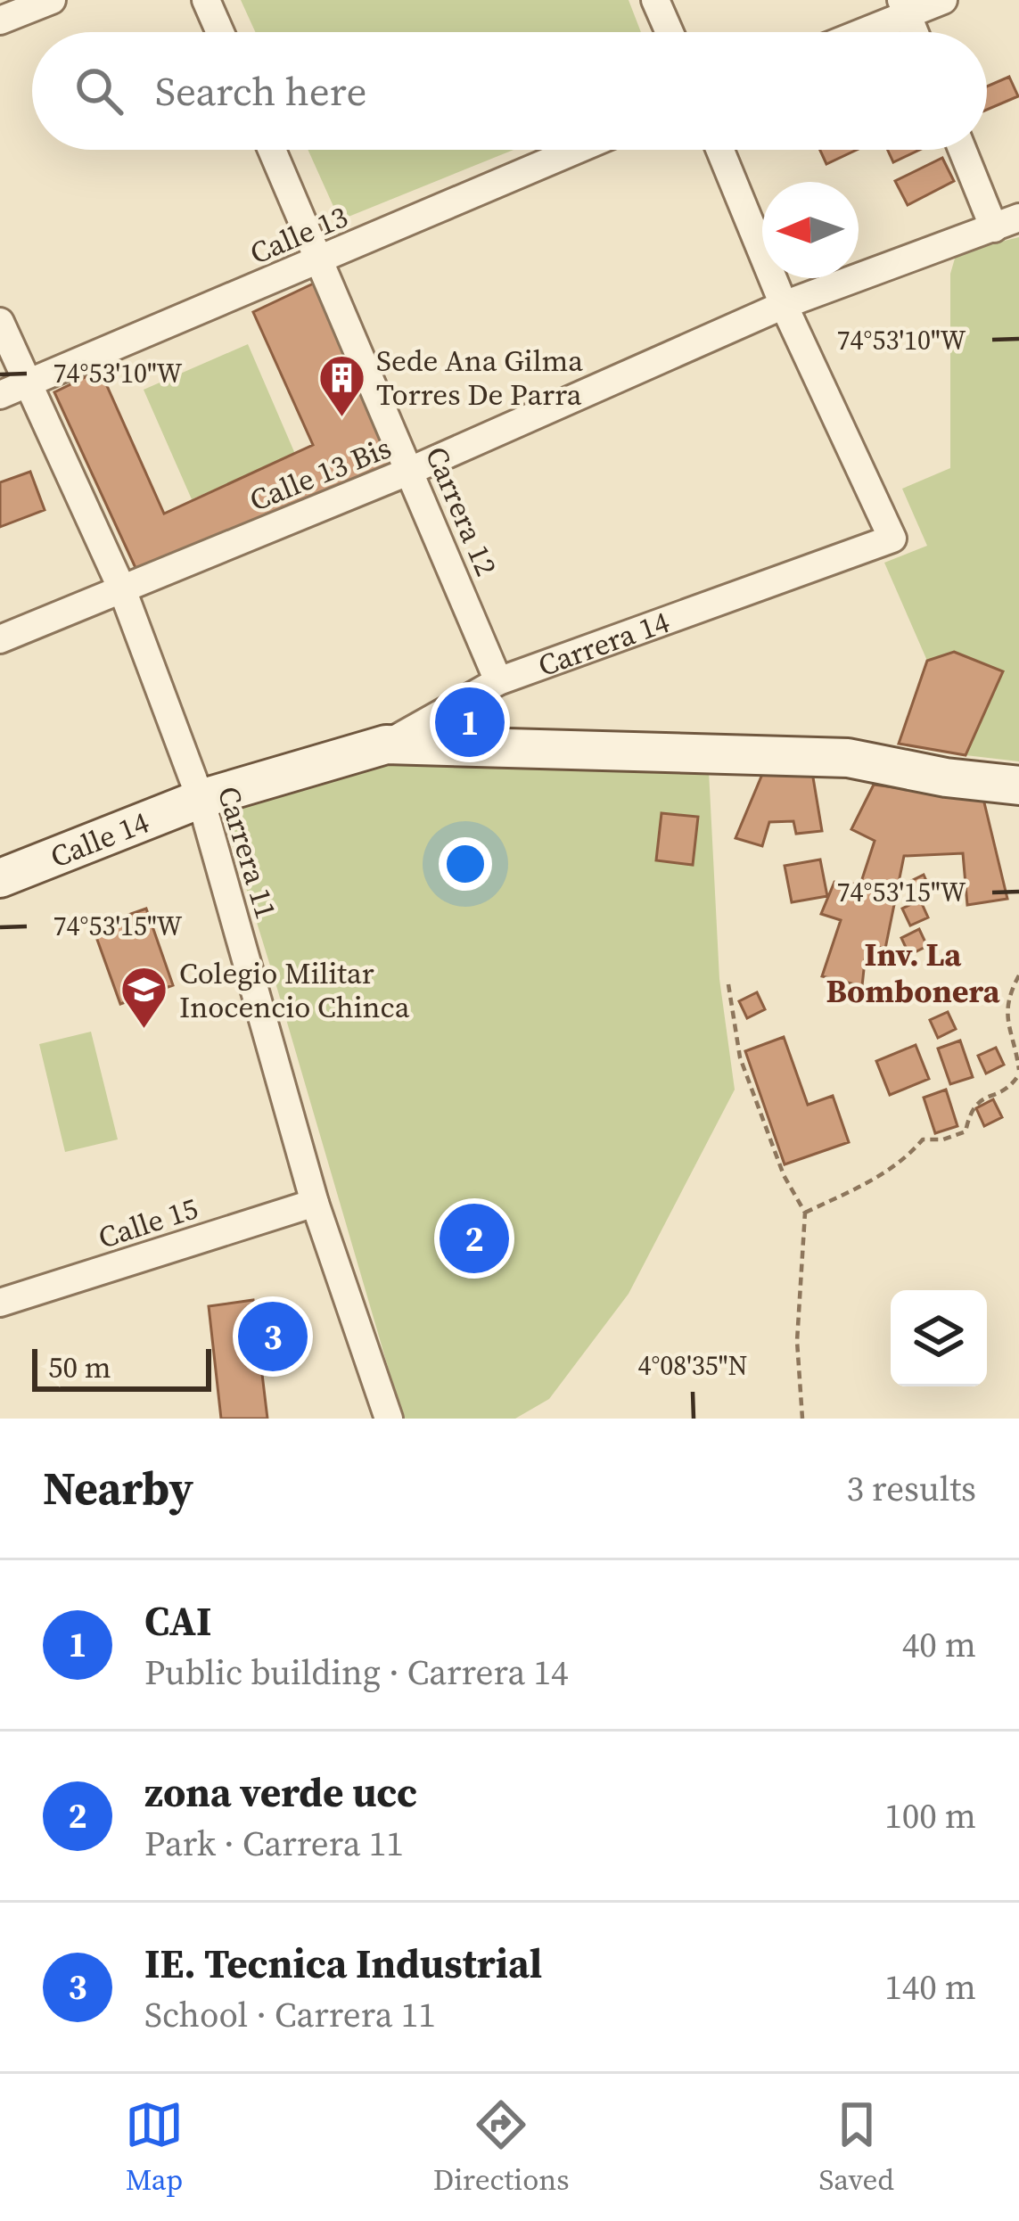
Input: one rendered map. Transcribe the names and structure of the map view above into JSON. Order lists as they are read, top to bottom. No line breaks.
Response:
{"streets":{"street":["Calle 13","Calle 13 Bis","Carrera 12","Carrera 14","Calle 14","Carrera 11","Calle 15"]},"crossings":[["Calle 13","Carrera 12"],["Calle 13","Carrera 11"],["Calle 13 Bis","Carrera 12"],["Calle 13 Bis","Carrera 14"],["Calle 13 Bis","Carrera 11"],["Carrera 12","Carrera 14"],["Carrera 14","Calle 14"],["Carrera 14","Carrera 11"],["Calle 14","Carrera 11"],["Carrera 11","Calle 15"]],"districts":["Inv. La Bombonera"],"places":{"building":["Sede Ana Gilma Torres De Parra"],"school or university":["Colegio Militar Inocencio Chinca"]},"scale_bar":"50 m","north":"left","page":{"search":"Search here","pins":["1","2","3"],"scale":"50 m","heading":["Nearby","3 results"],"list":[{"mark":"1","name":"CAI","note":"Public building · Carrera 14","value":"40 m"},{"mark":"2","name":"zona verde ucc","note":"Park · Carrera 11","value":"100 m"},{"mark":"3","name":"IE. Tecnica Industrial","note":"School · Carrera 11","value":"140 m"}],"nav":["Map","Directions","Saved"]},"coordinates":["74°53'10\"W","74°53'15\"W","4°08'35\"N"]}
